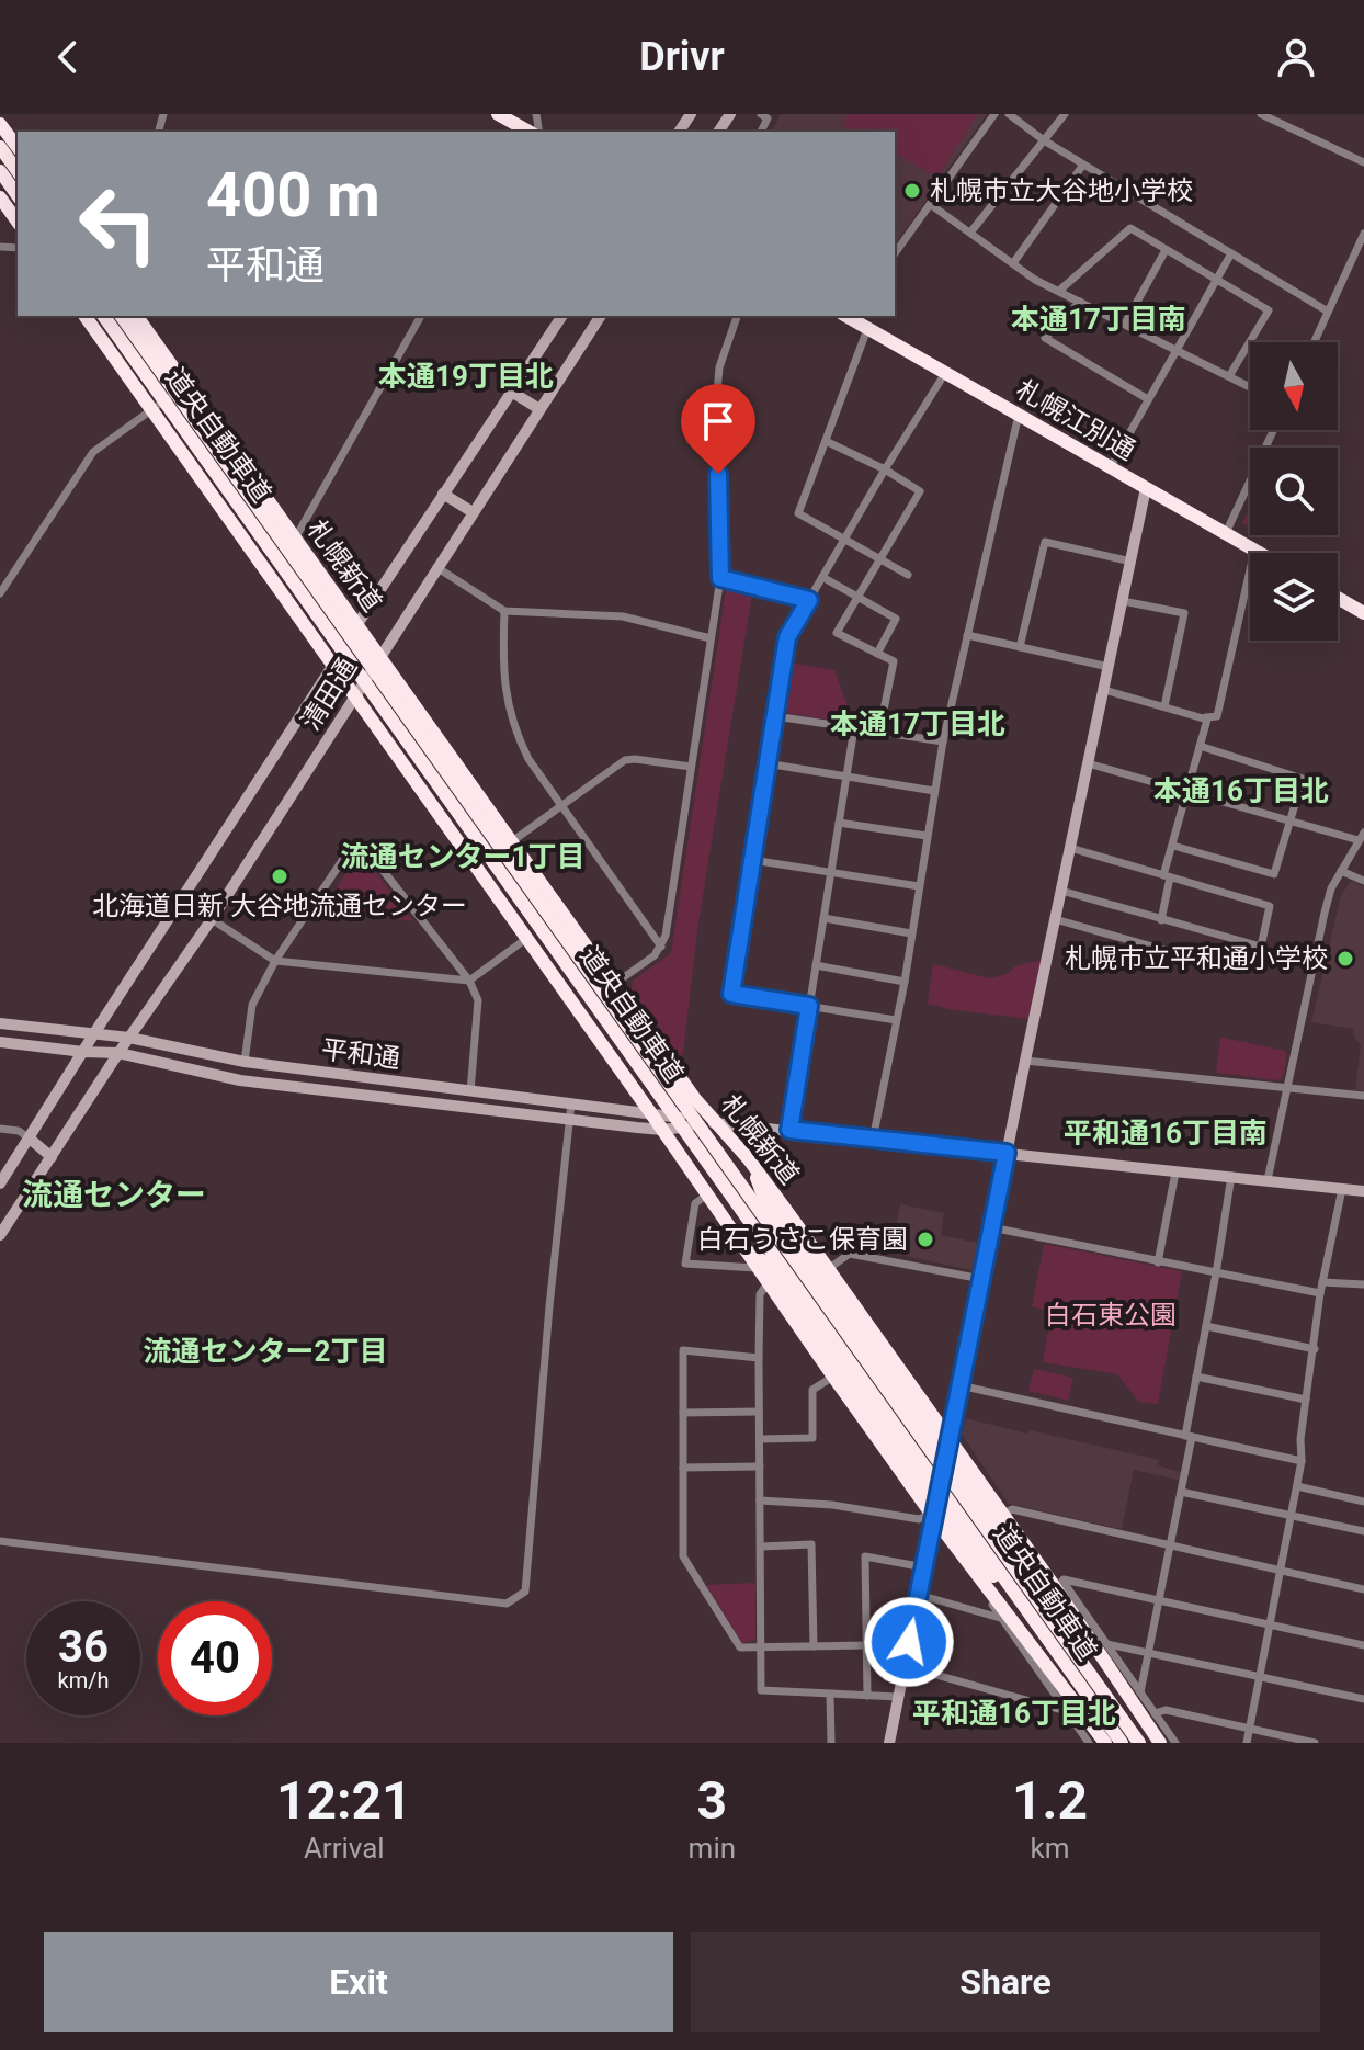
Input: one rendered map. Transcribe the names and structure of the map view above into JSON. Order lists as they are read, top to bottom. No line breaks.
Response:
{"streets":{"highway":["札幌江別通","道央自動車道","札幌新道"],"street":["清田通","平和通"]},"crossings":[["札幌新道","清田通"],["札幌新道","平和通"],["清田通","平和通"]],"districts":["本通17丁目南","本通19丁目北","本通17丁目北","本通16丁目北","流通センター1丁目","平和通16丁目南","流通センター","流通センター2丁目","平和通16丁目北"],"parks":["白石東公園"],"places":["札幌市立大谷地小学校","北海道日新 大谷地流通センター","札幌市立平和通小学校","白石うさこ保育園"],"north":"bottom","page":{"header":"Drivr","turn":["400 m","平和通"],"speed":"36 km/h","limit":"40","eta":["12:21","Arrival","3","min","1.2","km"],"buttons":["Exit","Share"]}}
